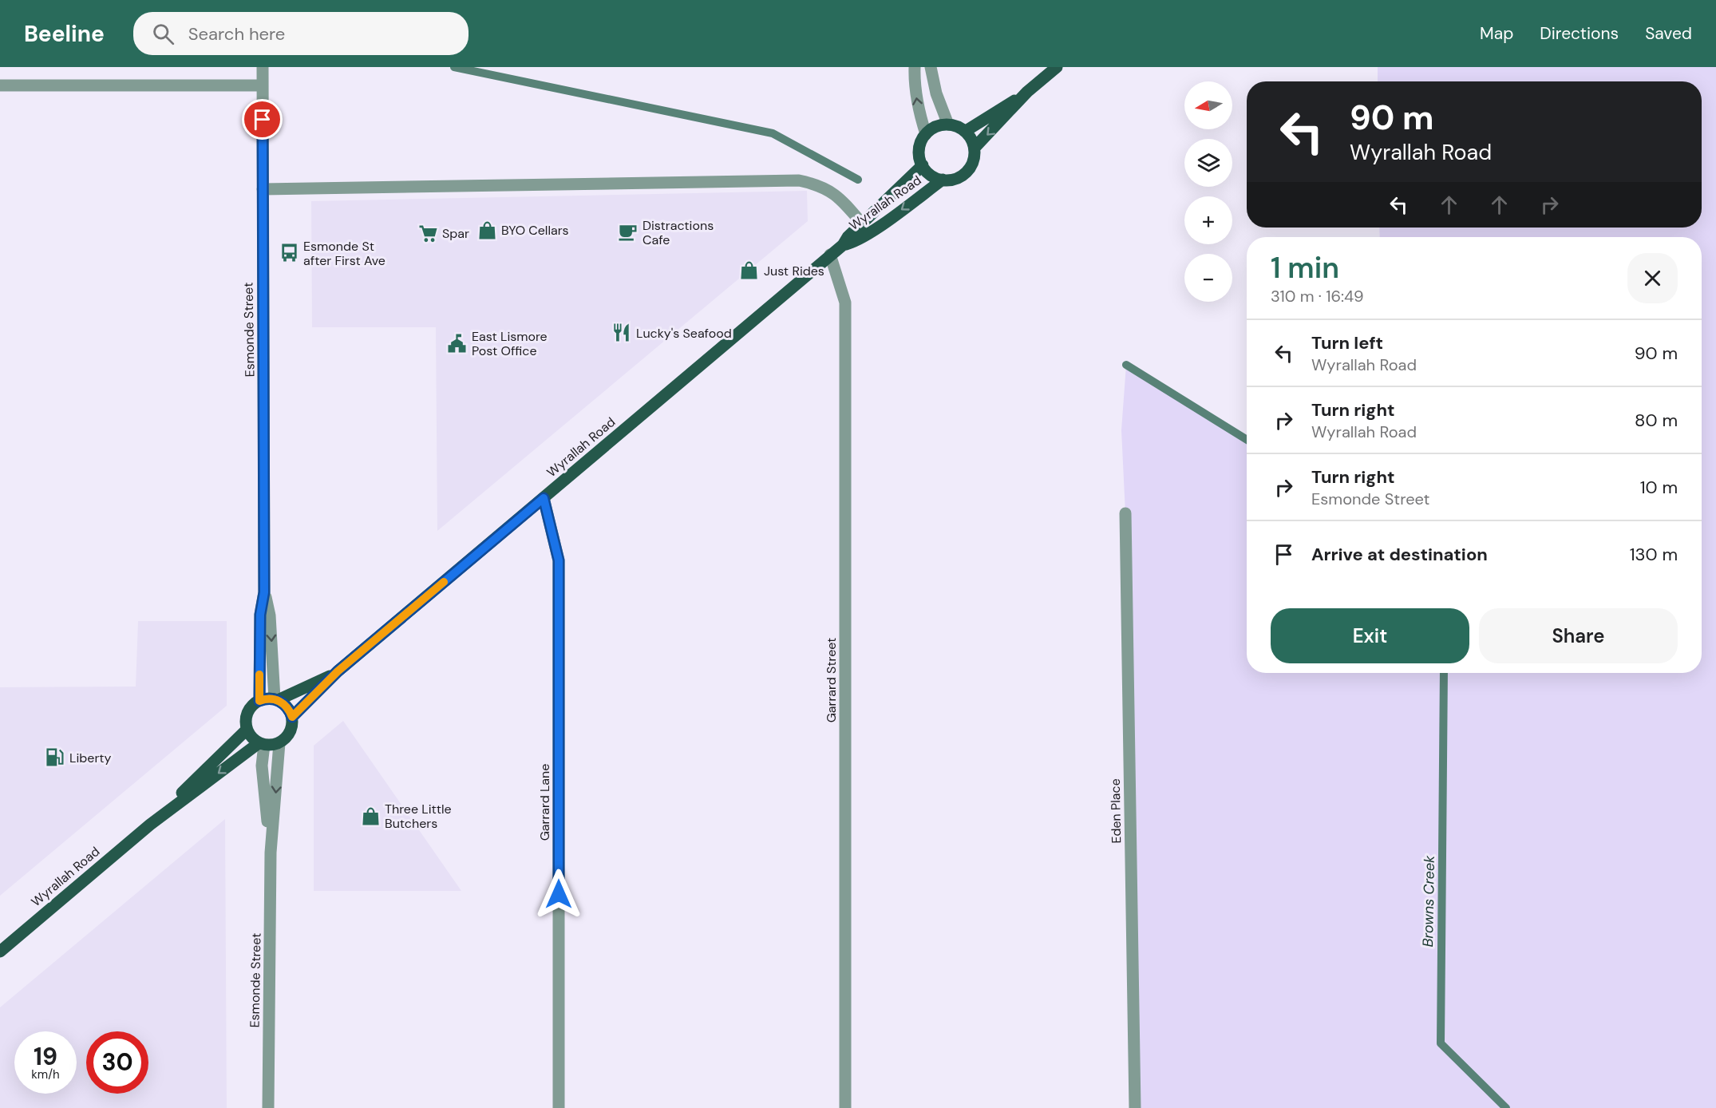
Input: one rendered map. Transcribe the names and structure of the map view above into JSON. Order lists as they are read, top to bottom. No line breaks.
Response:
{"streets":{"main road":["Wyrallah Road"],"street":["Esmonde Street","Garrard Street","Garrard Lane","Eden Place"]},"crossings":[["Wyrallah Road","Esmonde Street"],["Wyrallah Road","Garrard Street"],["Wyrallah Road","Garrard Lane"]],"water":["Browns Creek"],"places":{"shop":["BYO Cellars","Just Rides","Three Little Butchers"],"cafe":["Distractions Cafe"],"supermarket":["Spar"],"bus stop":["Esmonde St after First Ave"],"restaurant":["Lucky's Seafood"],"public building":["East Lismore Post Office"],"fuel station":["Liberty"]},"north":"left","page":{"header":"Beeline","search":"Search here","nav":["Map","Directions","Saved"],"map_buttons":["+","−"],"turn":["90 m","Wyrallah Road"],"heading":["1 min","310 m · 16:49"],"list":[{"name":"Turn left","note":"Wyrallah Road","value":"90 m"},{"name":"Turn right","note":"Wyrallah Road","value":"80 m"},{"name":"Turn right","note":"Esmonde Street","value":"10 m"},{"name":"Arrive at destination","value":"130 m"}],"buttons":["Exit","Share"],"speed":"19 km/h","limit":"30"}}
